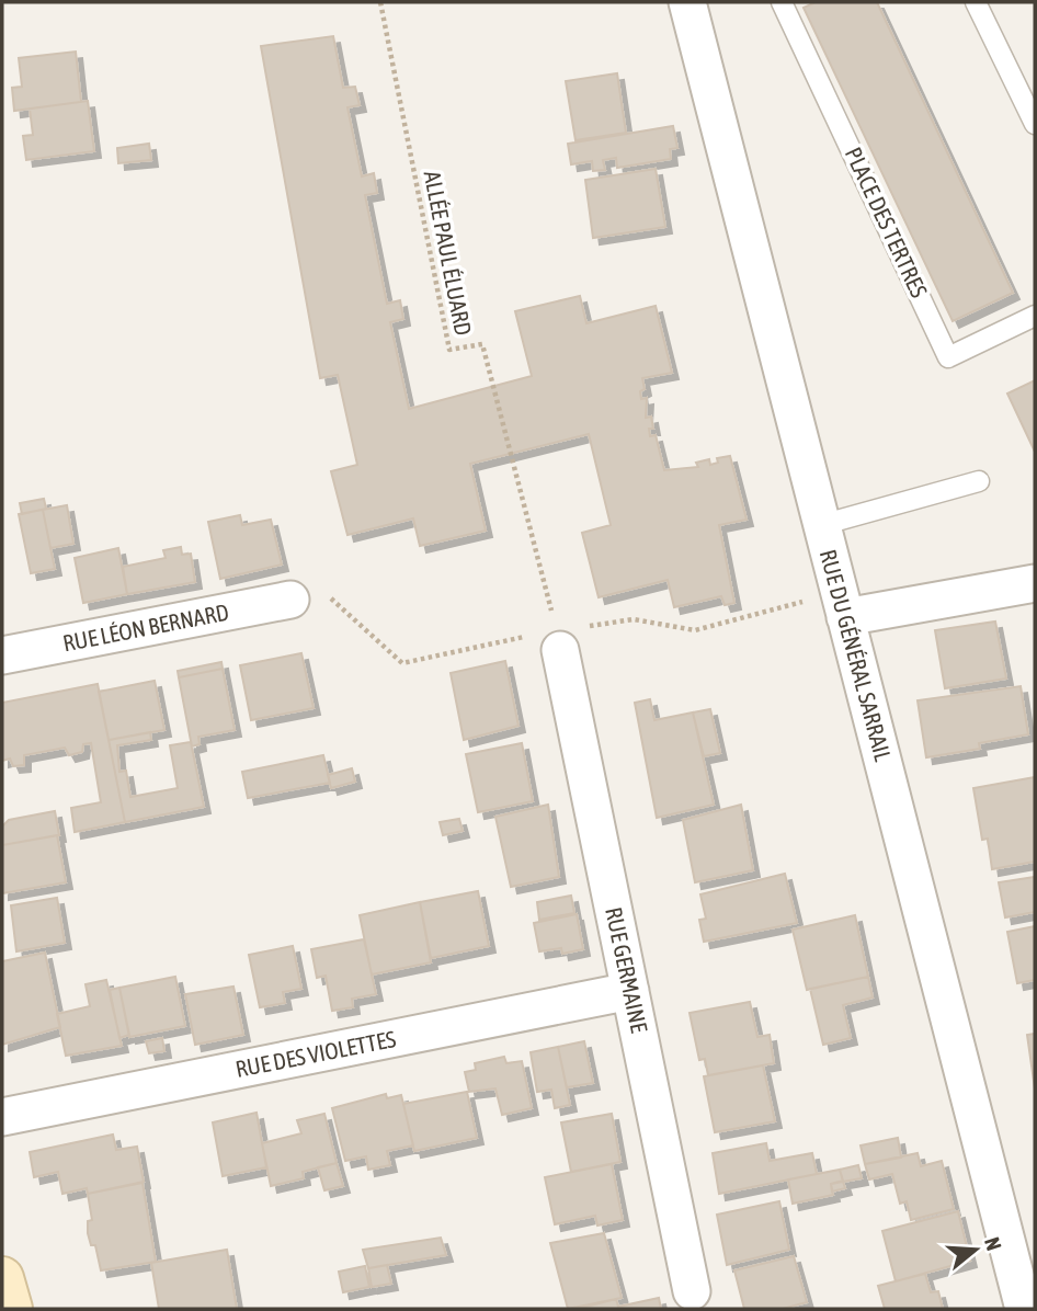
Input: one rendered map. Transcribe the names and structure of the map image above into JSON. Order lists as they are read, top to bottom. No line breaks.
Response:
{"streets":{"street":["RUE LÉON BERNARD","RUE DU GÉNÉRAL SARRAIL","RUE GERMAINE","RUE DES VIOLETTES"],"lane":["PLACE DES TERTRES"],"path":["ALLÉE PAUL ÉLUARD"]},"crossings":[["ALLÉE PAUL ÉLUARD","RUE GERMAINE"],["RUE GERMAINE","RUE DES VIOLETTES"]],"north":"right"}
